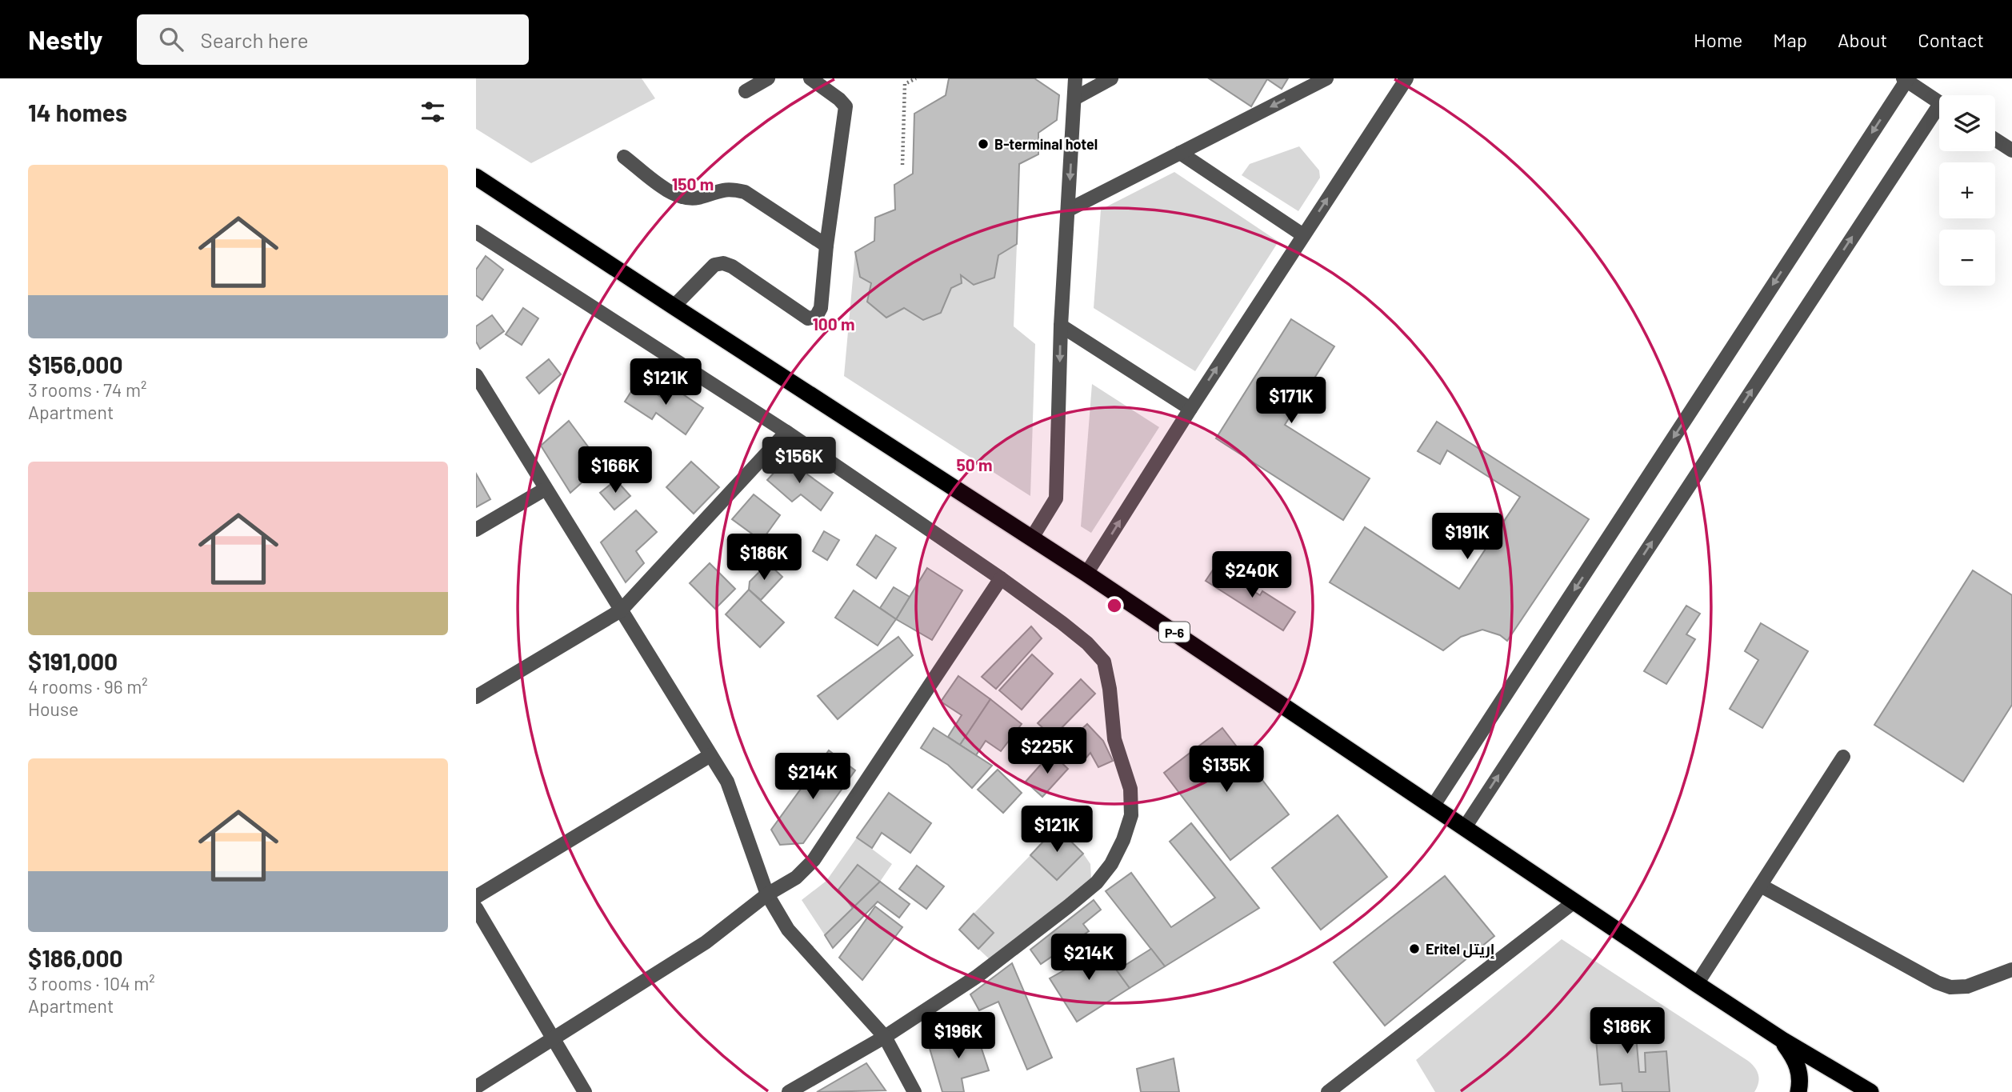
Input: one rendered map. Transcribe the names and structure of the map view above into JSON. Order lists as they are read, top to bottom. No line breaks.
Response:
{"streets":{"highway":["P-6"]},"places":["B-terminal hotel","Eritel إريتل"],"page":{"header":"Nestly","search":"Search here","nav":["Home","Map","About","Contact"],"heading":"14 homes","map_buttons":["+","−"],"list":[{"name":"$156,000","note":"3 rooms · 74 m² · Apartment"},{"name":"$191,000","note":"4 rooms · 96 m² · House"},{"name":"$186,000","note":"3 rooms · 104 m² · Apartment"}],"price":["$121K","$171K","$156K","$166K","$191K","$186K","$240K","$225K","$135K","$214K","$121K","$214K","$186K","$196K"]},"rings":["150 m","100 m","50 m"]}
